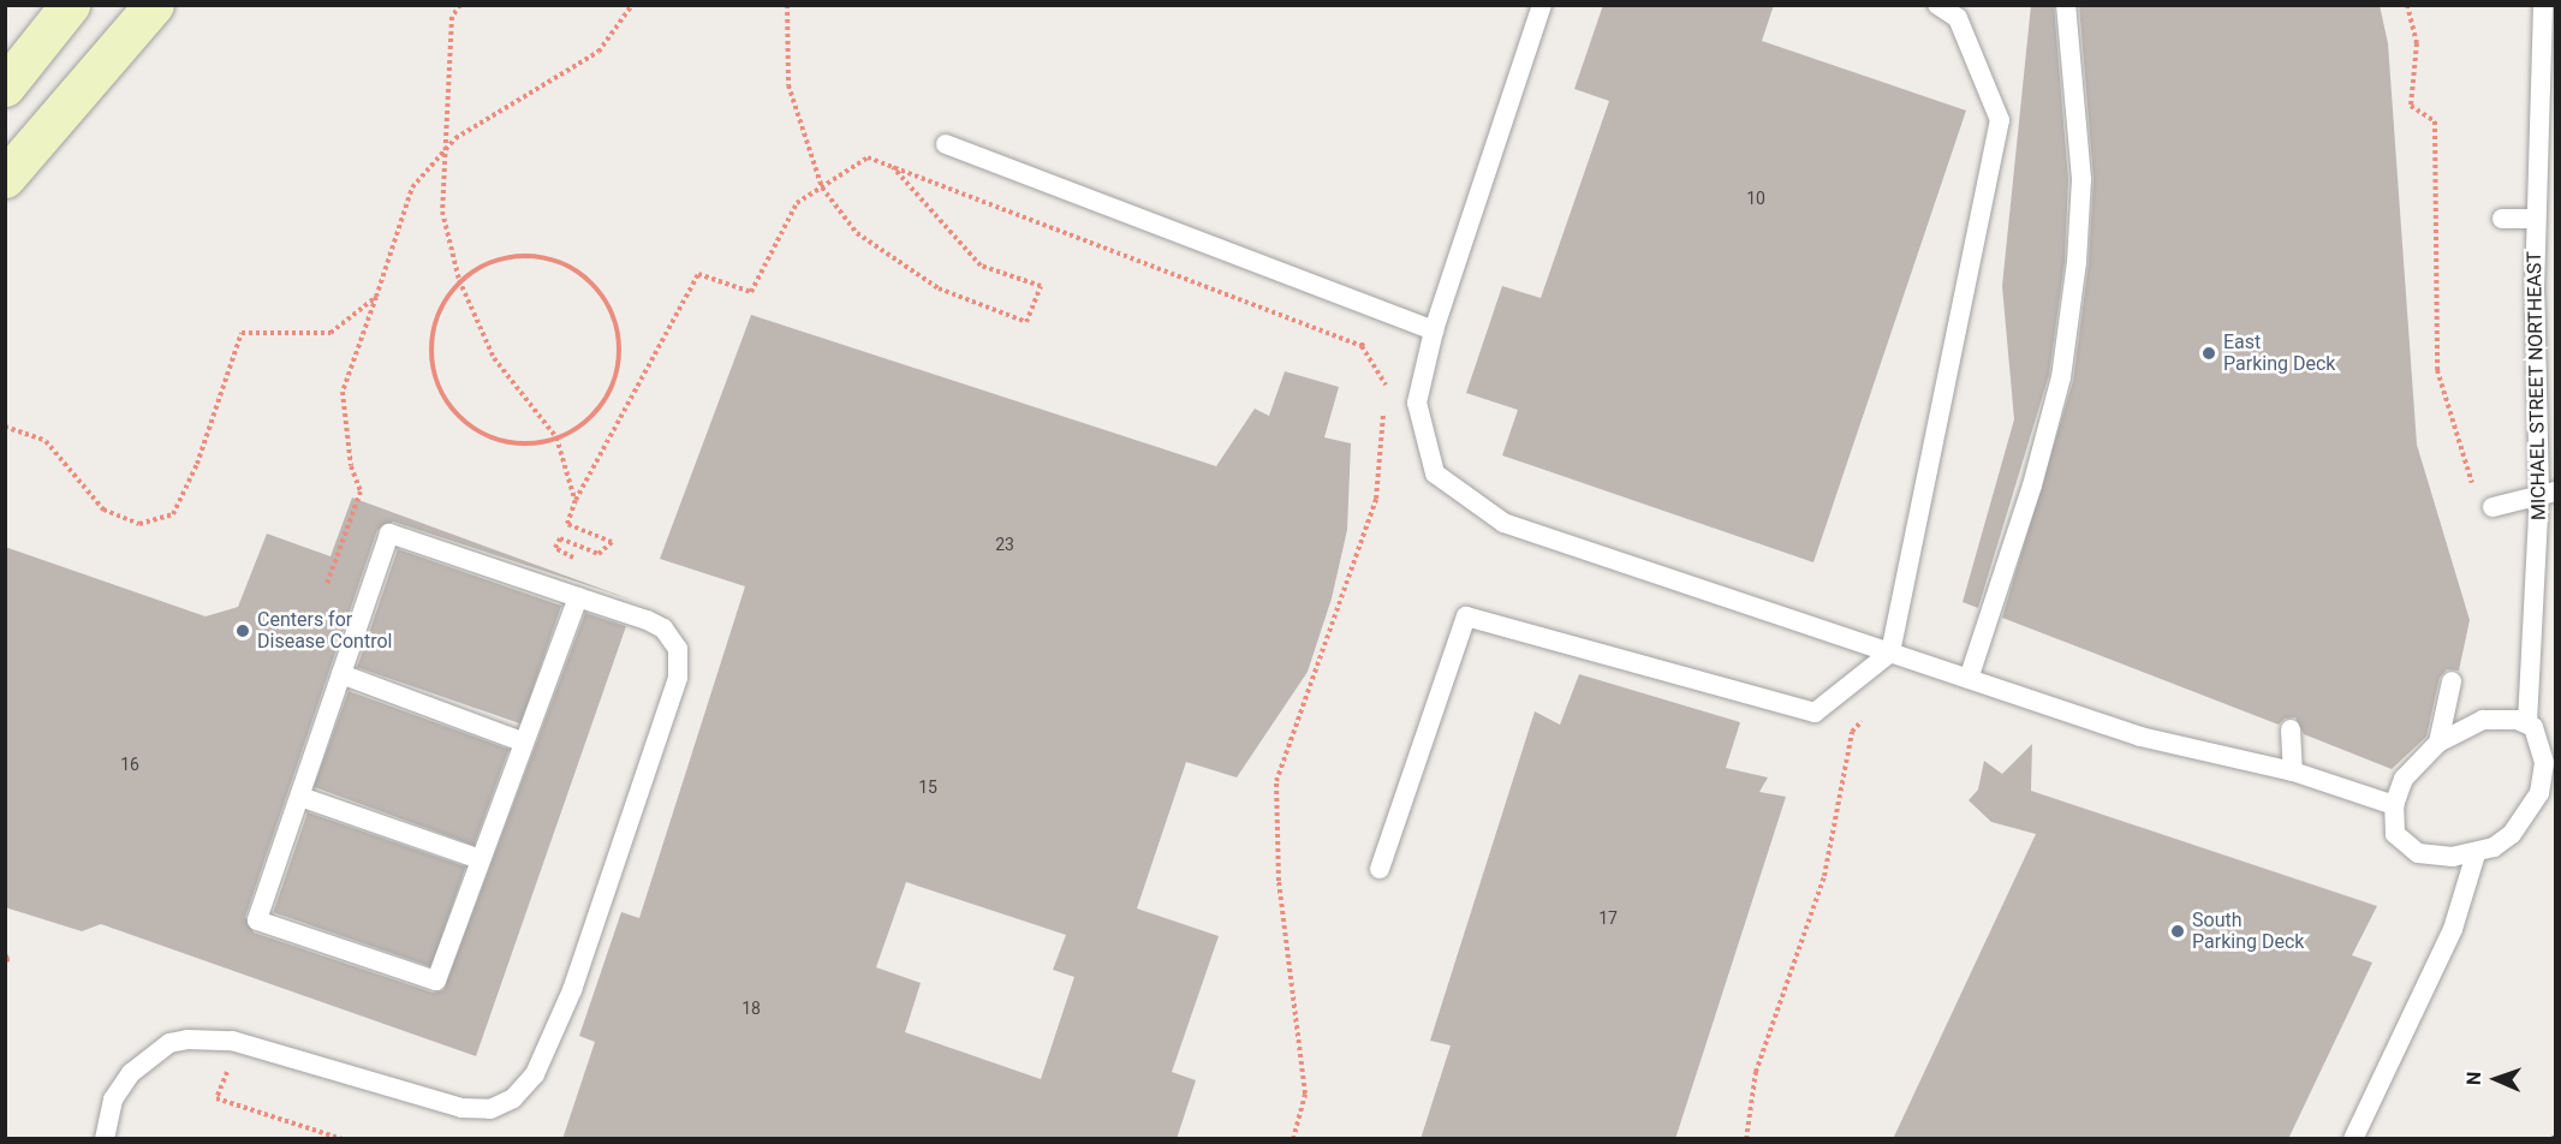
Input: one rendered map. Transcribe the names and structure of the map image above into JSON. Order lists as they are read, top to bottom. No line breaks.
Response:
{"streets":{"lane":["MICHAEL STREET NORTHEAST"]},"places":["East Parking Deck","Centers for Disease Control","South Parking Deck"],"house_numbers":["10","23","16","15","17","18"],"north":"left"}
